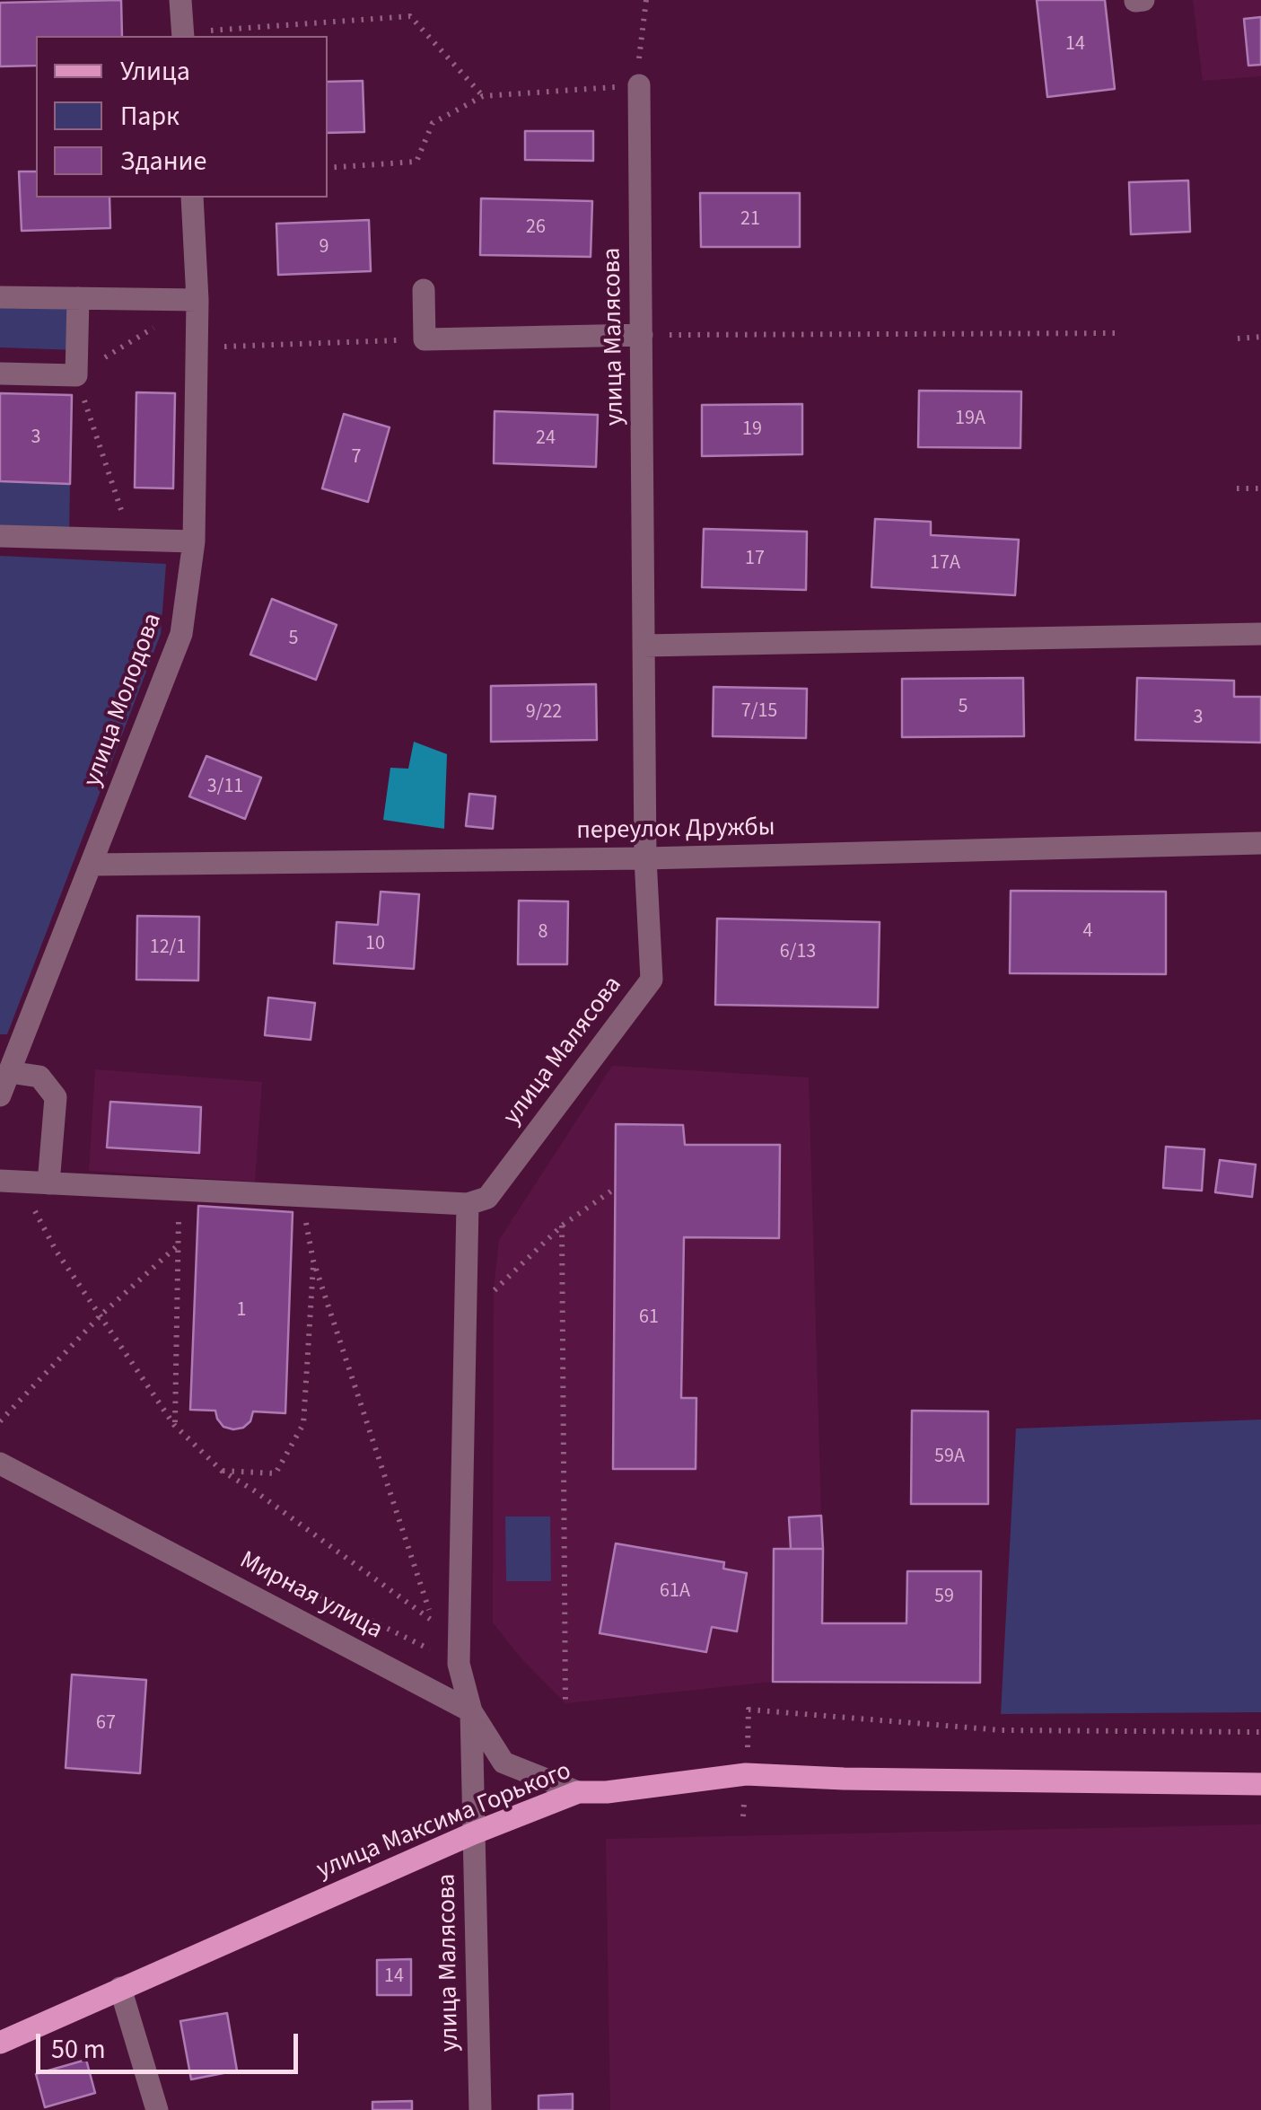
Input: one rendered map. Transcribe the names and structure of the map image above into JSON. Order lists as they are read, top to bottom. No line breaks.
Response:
{"streets":{"main road":["улица Максима Горького"],"street":["улица Малясова","улица Молодова","переулок Дружбы","Мирная улица"]},"crossings":[["улица Малясова","переулок Дружбы"],["улица Малясова","Мирная улица"],["улица Малясова","улица Максима Горького"],["улица Молодова","переулок Дружбы"],["Мирная улица","улица Максима Горького"]],"house_numbers":["14","21","26","9","19А","19","3","24","7","17","17А","5","5","7/15","9/22","3","3/11","4","8","10","12/1","6/13","1","61","59А","61А","59","67","14"],"legend":["Улица","Парк","Здание"],"scale_bar":"50 m"}
